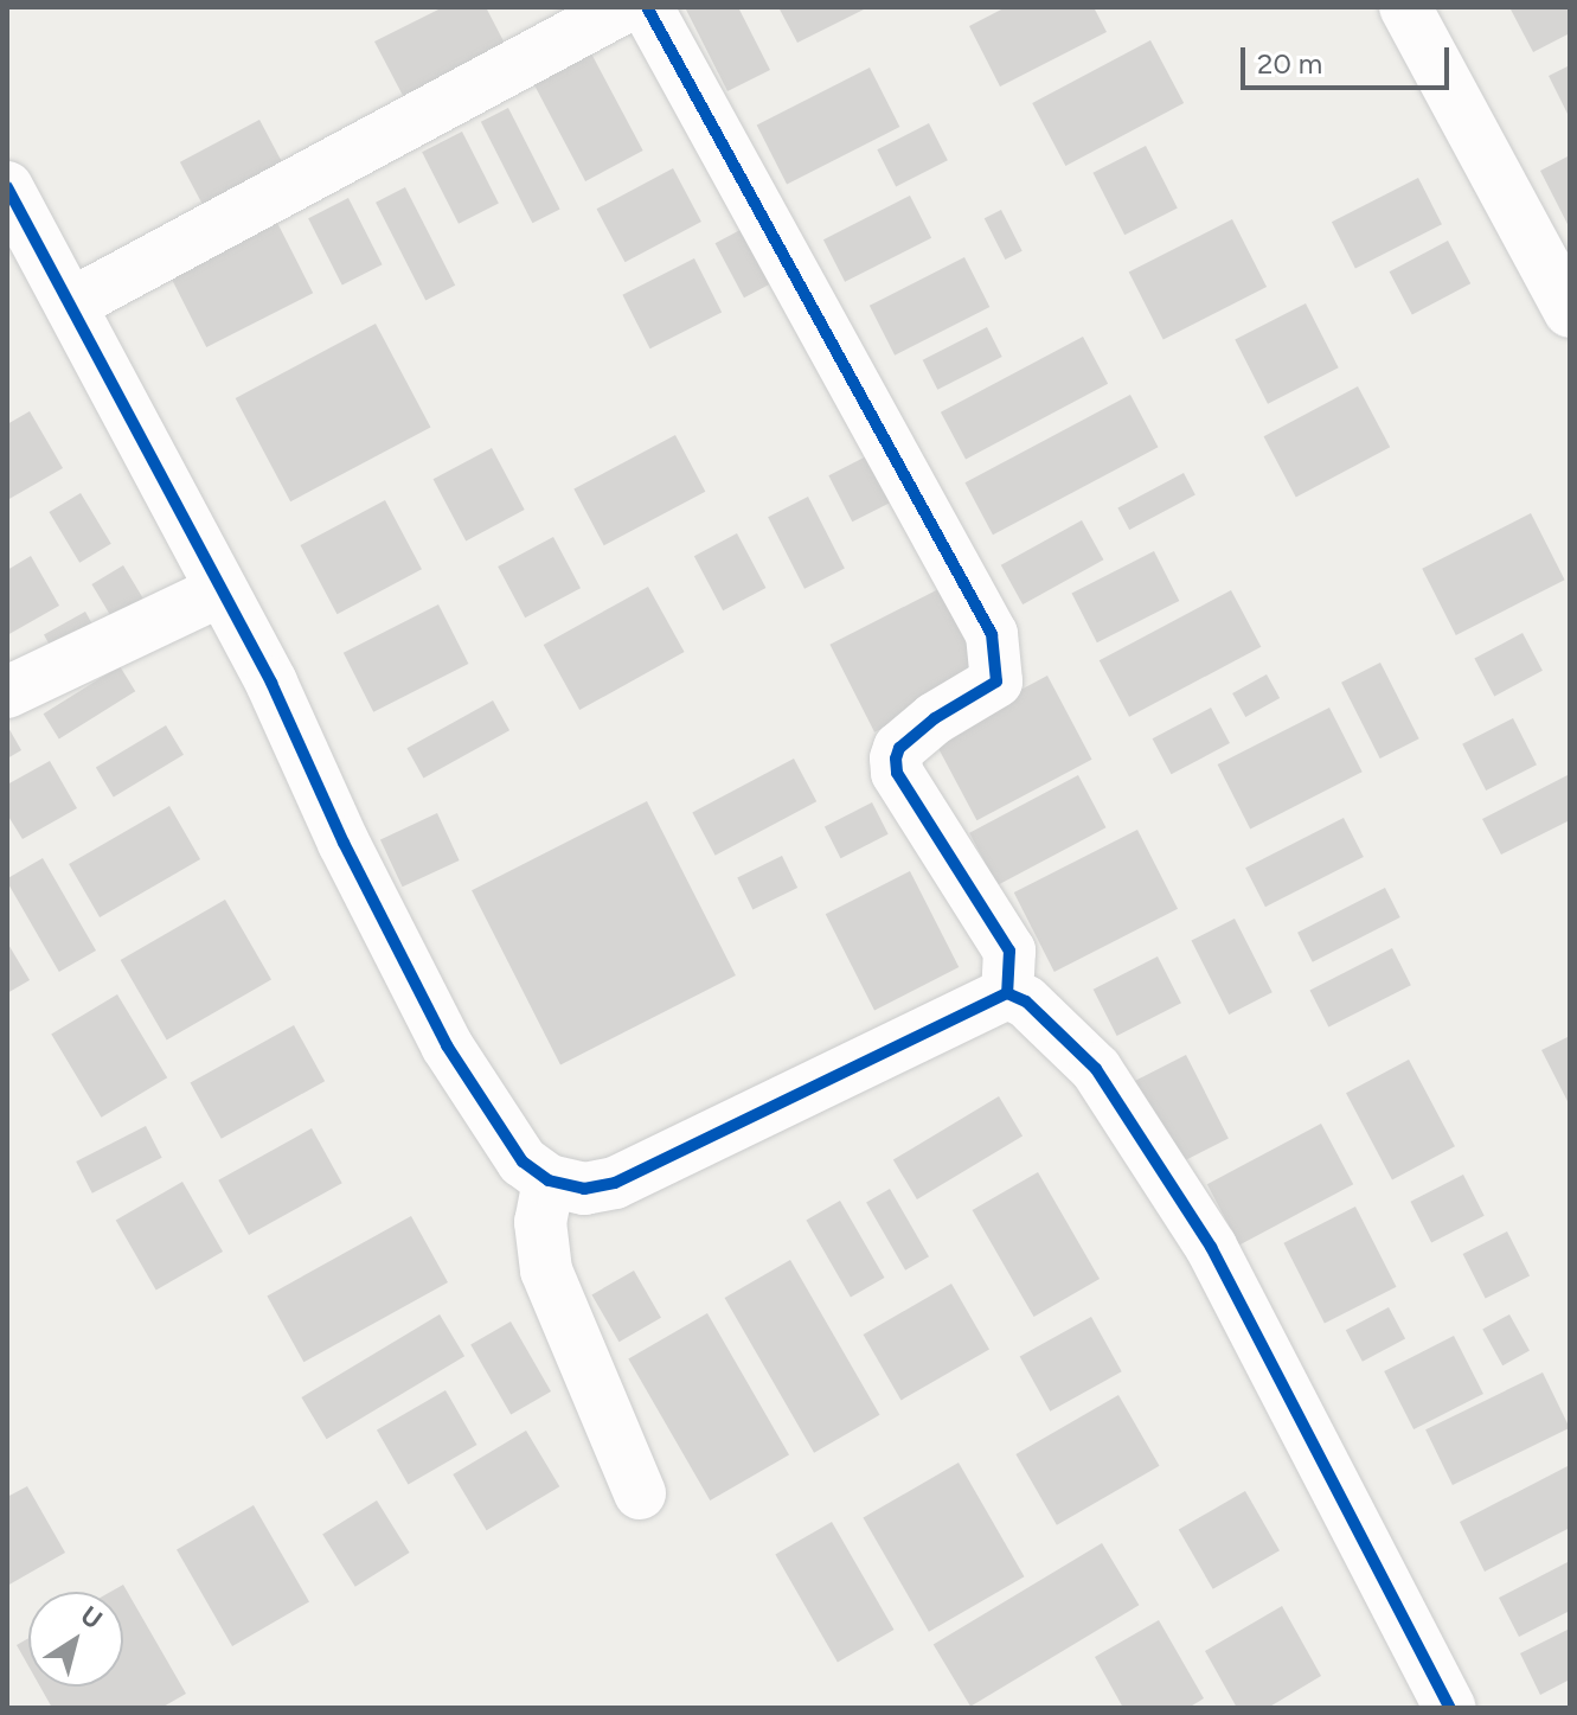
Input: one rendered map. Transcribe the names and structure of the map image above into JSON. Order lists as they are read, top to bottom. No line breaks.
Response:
{"scale_bar":"20 m","north":"top right"}
